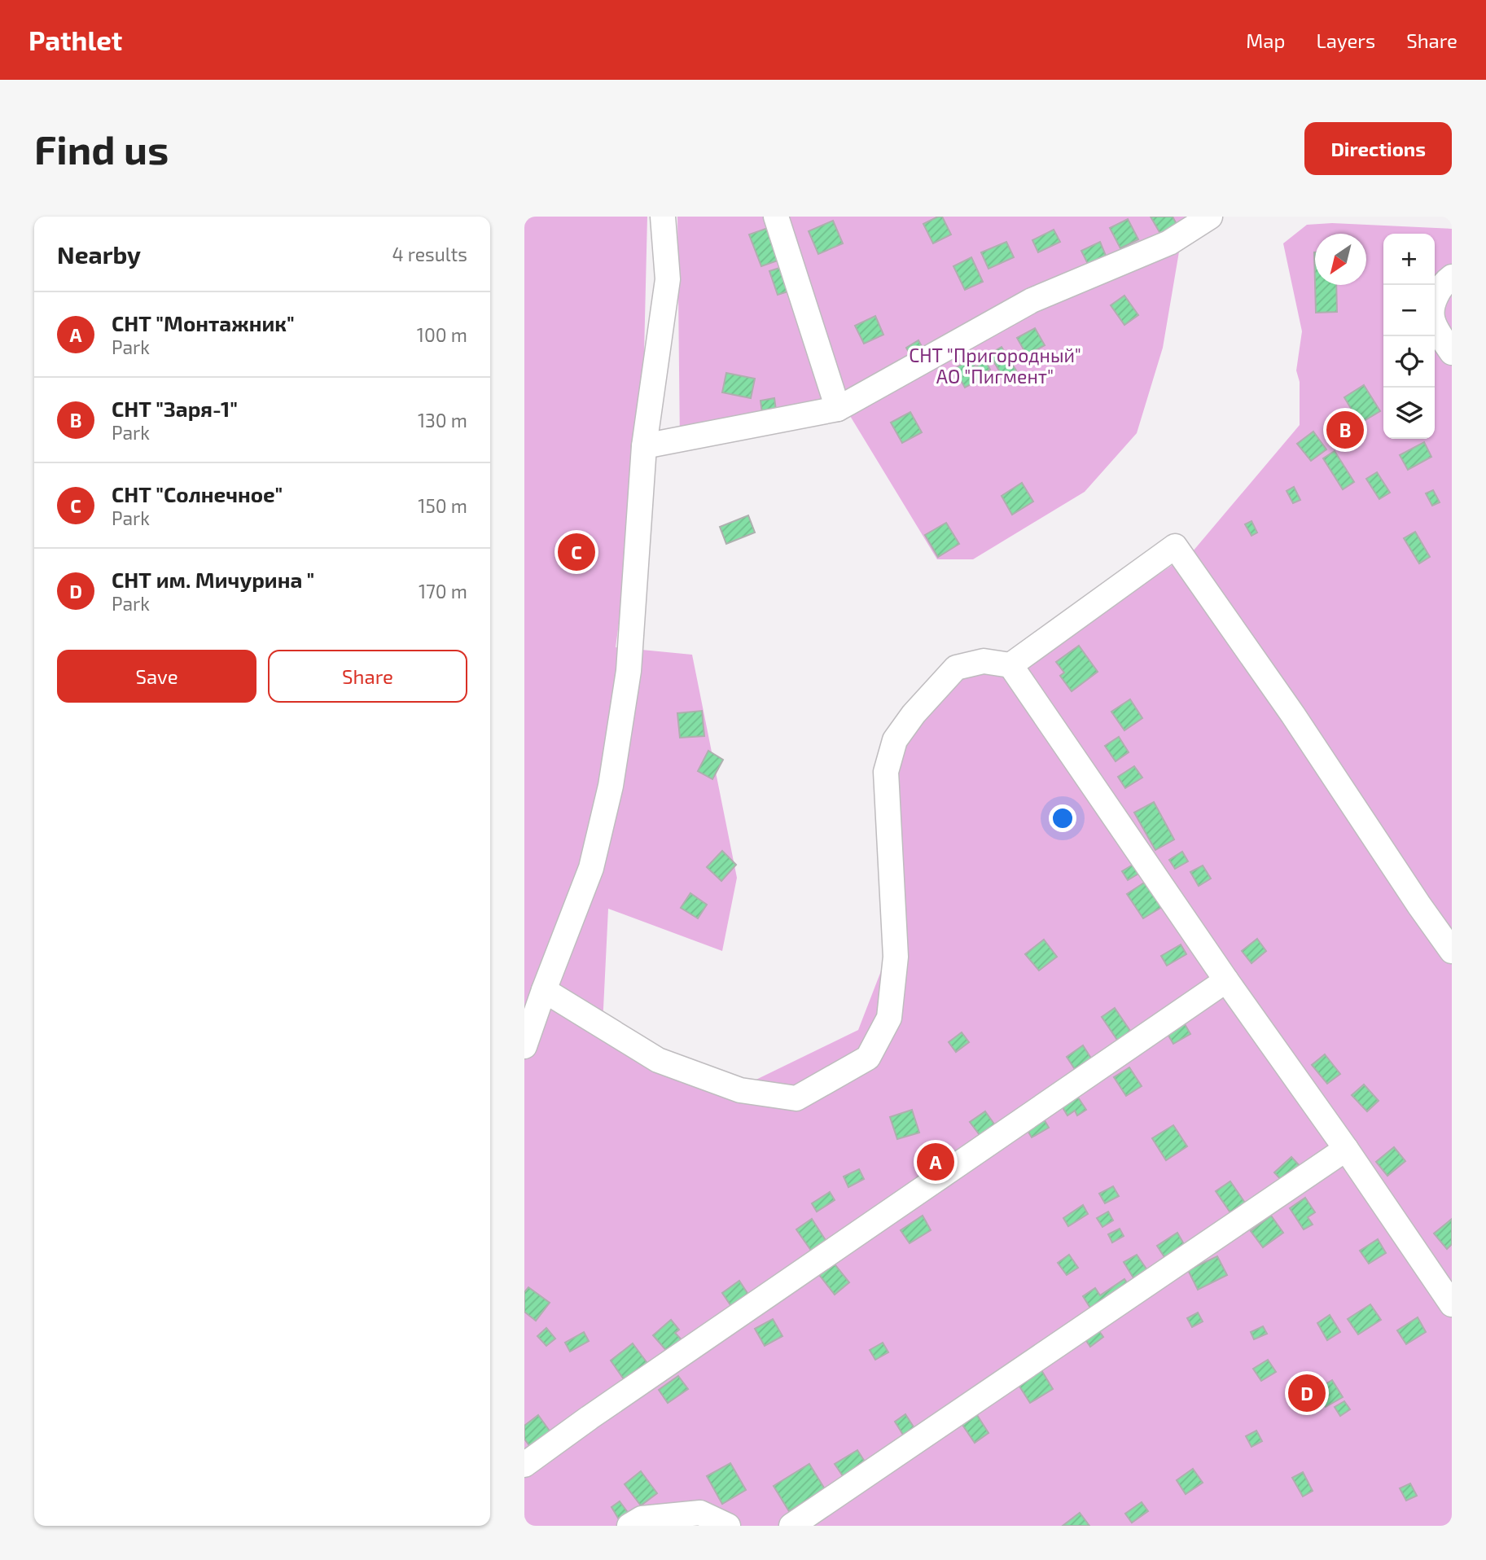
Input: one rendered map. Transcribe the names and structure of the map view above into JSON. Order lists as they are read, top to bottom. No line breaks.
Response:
{"parks":["СНТ \"Пригородный\" АО \"Пигмент\""],"north":"bottom left","page":{"header":"Pathlet","nav":["Map","Layers","Share"],"buttons":["Directions",["Save","Share"]],"title":"Find us","heading":["Nearby","4 results"],"map_buttons":["+","−"],"list":[{"mark":"A","name":"СНТ \"Монтажник\"","note":"Park","value":"100 m"},{"mark":"B","name":"СНТ \"Заря-1\"","note":"Park","value":"130 m"},{"mark":"C","name":"СНТ \"Солнечное\"","note":"Park","value":"150 m"},{"mark":"D","name":"СНТ им. Мичурина \"","note":"Park","value":"170 m"}],"pins":["B","C","A","D"]}}
